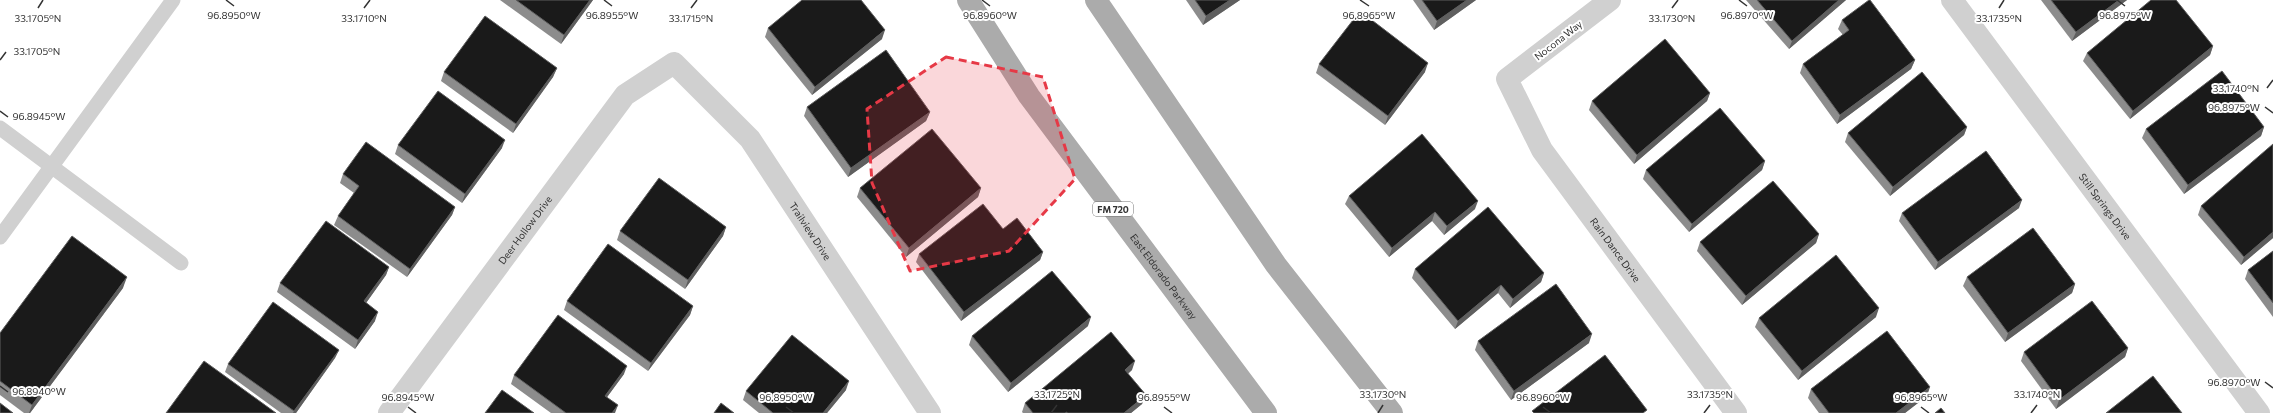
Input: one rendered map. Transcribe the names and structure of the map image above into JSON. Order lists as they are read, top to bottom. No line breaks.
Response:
{"streets":{"main road":["FM 720","East Eldorado Parkway"],"street":["Nocona Way","Still Springs Drive","Deer Hollow Drive","Trailview Drive","Rain Dance Drive"]},"crossings":[["Nocona Way","Rain Dance Drive"],["Deer Hollow Drive","Trailview Drive"]],"coordinates":["96.8950°W","96.8955°W","96.8965°W","96.8960°W","96.8970°W","96.8975°W","33.1705°N","33.1735°N","33.1710°N","33.1715°N","33.1730°N","33.1740°N","96.8945°W","96.8940°W","33.1725°N"]}
